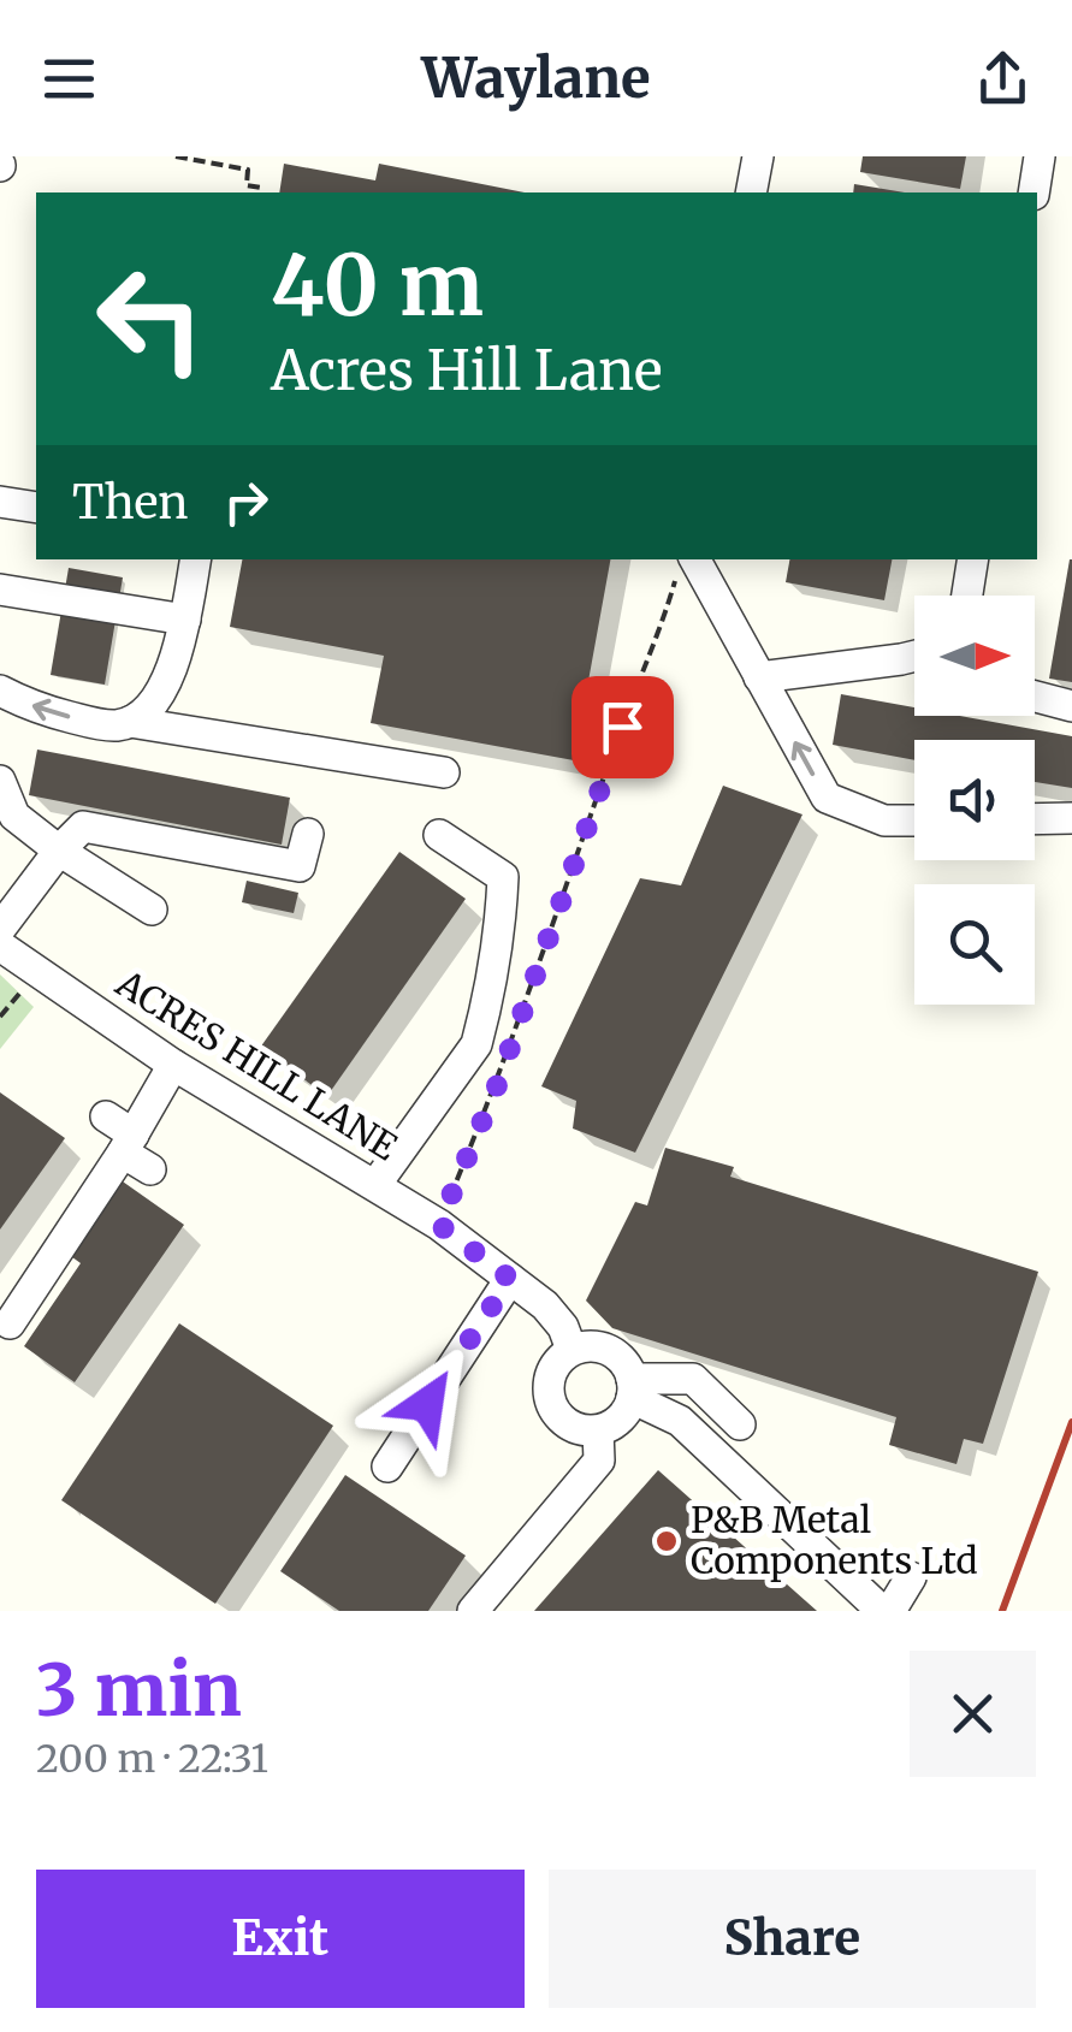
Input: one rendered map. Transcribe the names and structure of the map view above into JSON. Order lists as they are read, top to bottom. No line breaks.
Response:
{"streets":{"street":["ACRES HILL LANE"]},"places":["P&B Metal Components Ltd"],"north":"right","page":{"header":"Waylane","turn":["40 m","Acres Hill Lane"],"then":"Then","heading":["3 min","200 m · 22:31"],"buttons":["Exit","Share"]}}
